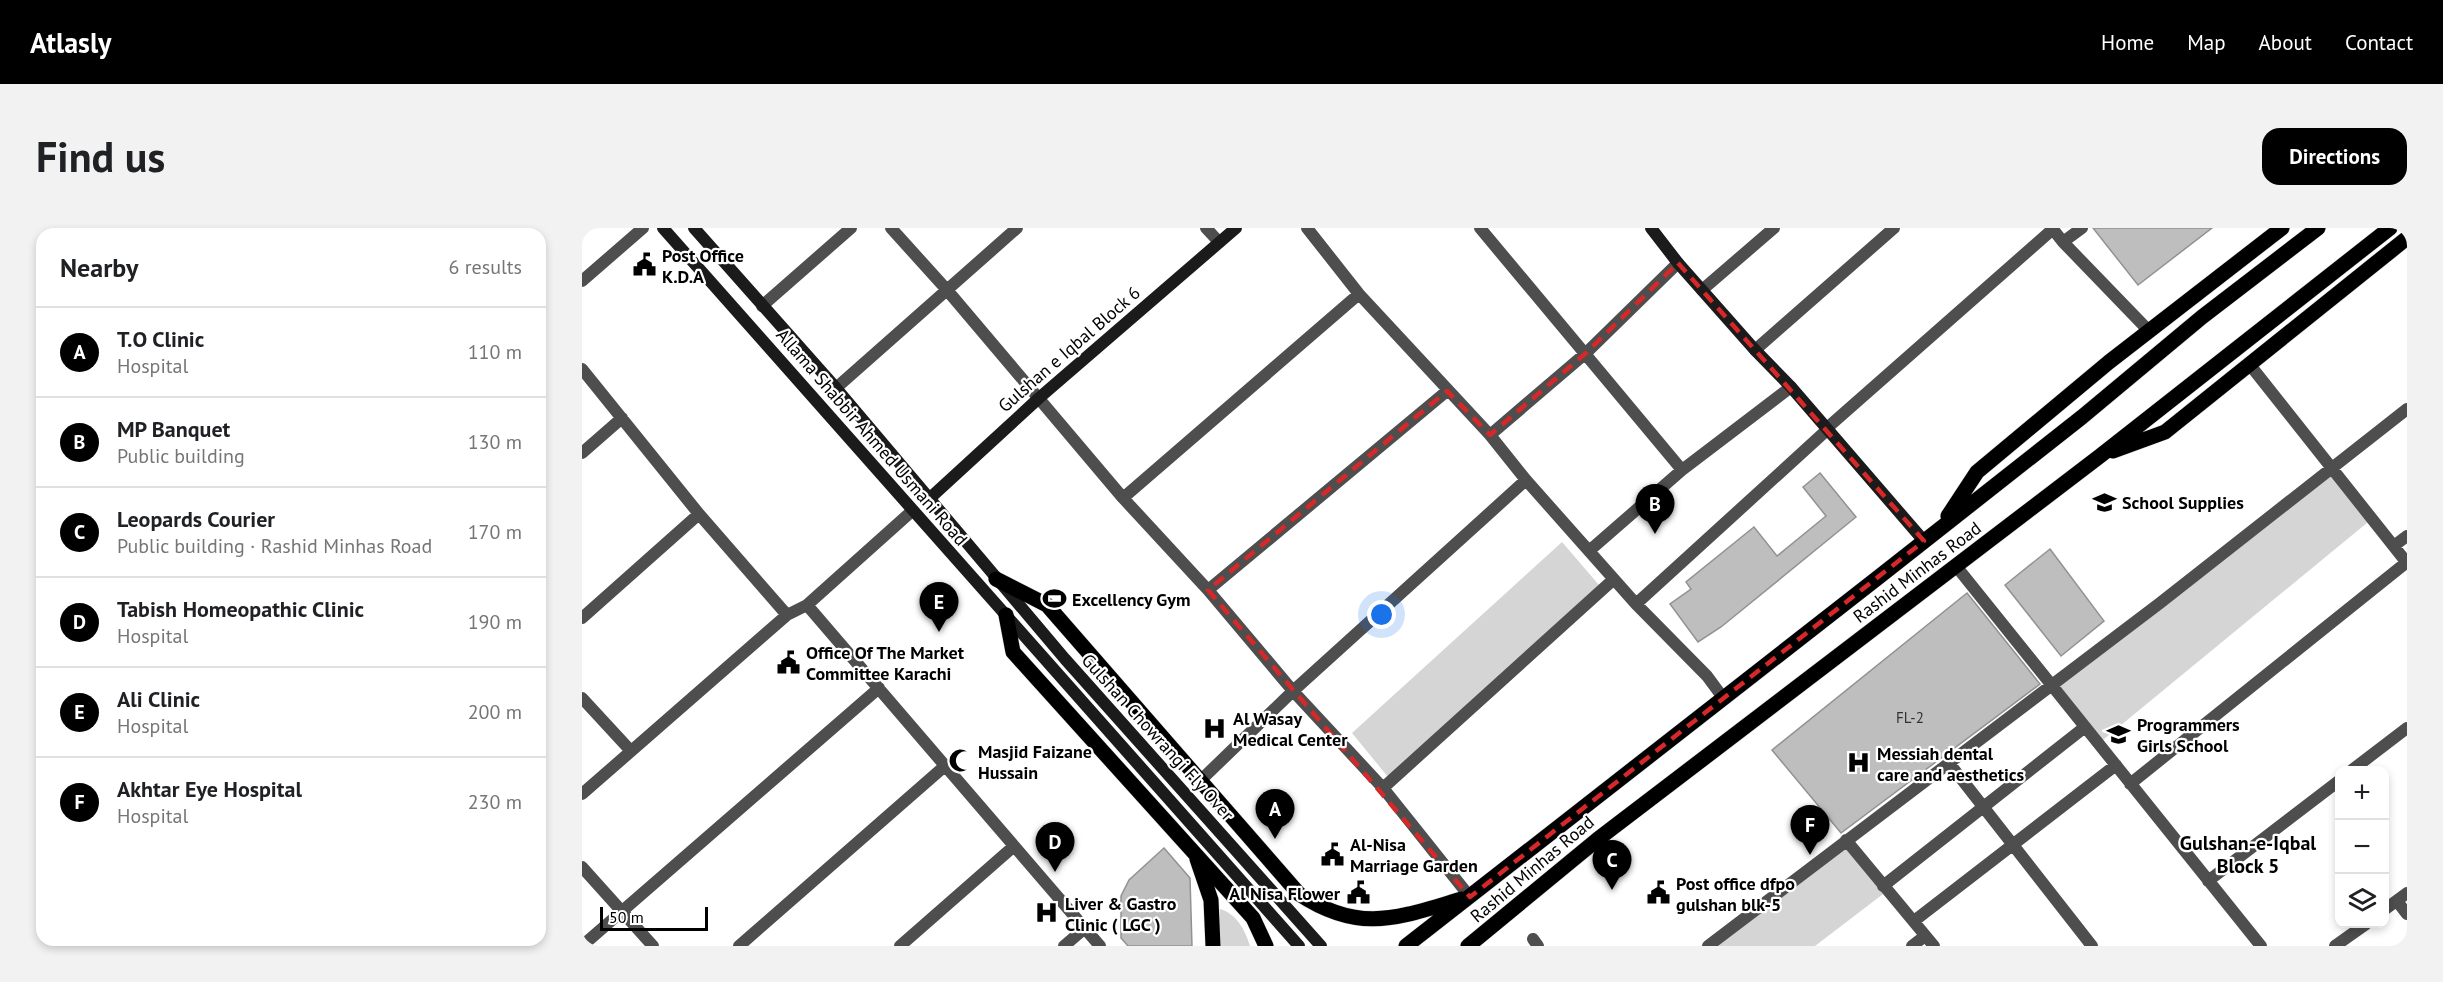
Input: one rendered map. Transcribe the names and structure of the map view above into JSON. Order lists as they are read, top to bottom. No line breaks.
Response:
{"streets":{"main road":["Gulshan e Iqbal Block 6","Allama Shabbir Ahmed Usmani Road","Rashid Minhas Road","Gulshan Chowrangi Fly Over"]},"crossings":[["Gulshan e Iqbal Block 6","Allama Shabbir Ahmed Usmani Road"],["Allama Shabbir Ahmed Usmani Road","Gulshan Chowrangi Fly Over"]],"districts":["Gulshan-e-Iqbal Block 5"],"places":{"public building":["Post Office K.D.A","Office Of The Market Committee Karachi","Al-Nisa Marriage Garden","Al Nisa Flower","Post office dfpo gulshan blk-5"],"school or university":["School Supplies","Programmers Girls School"],"sports":["Excellency Gym"],"hospital":["Al Wasay Medical Center","Messiah dental care and aesthetics","Liver & Gastro Clinic ( LGC )"],"mosque":["Masjid Faizane Hussain"]},"house_numbers":["FL-2"],"scale_bar":"50 m","page":{"header":"Atlasly","nav":["Home","Map","About","Contact"],"buttons":"Directions","title":"Find us","heading":["Nearby","6 results"],"list":[{"mark":"A","name":"T.O Clinic","note":"Hospital","value":"110 m"},{"mark":"B","name":"MP Banquet","note":"Public building","value":"130 m"},{"mark":"C","name":"Leopards Courier","note":"Public building · Rashid Minhas Road","value":"170 m"},{"mark":"D","name":"Tabish Homeopathic Clinic","note":"Hospital","value":"190 m"},{"mark":"E","name":"Ali Clinic","note":"Hospital","value":"200 m"},{"mark":"F","name":"Akhtar Eye Hospital","note":"Hospital","value":"230 m"}],"pins":["B","E","A","F","D","C"],"map_buttons":["+","−"],"scale":"50 m"}}
